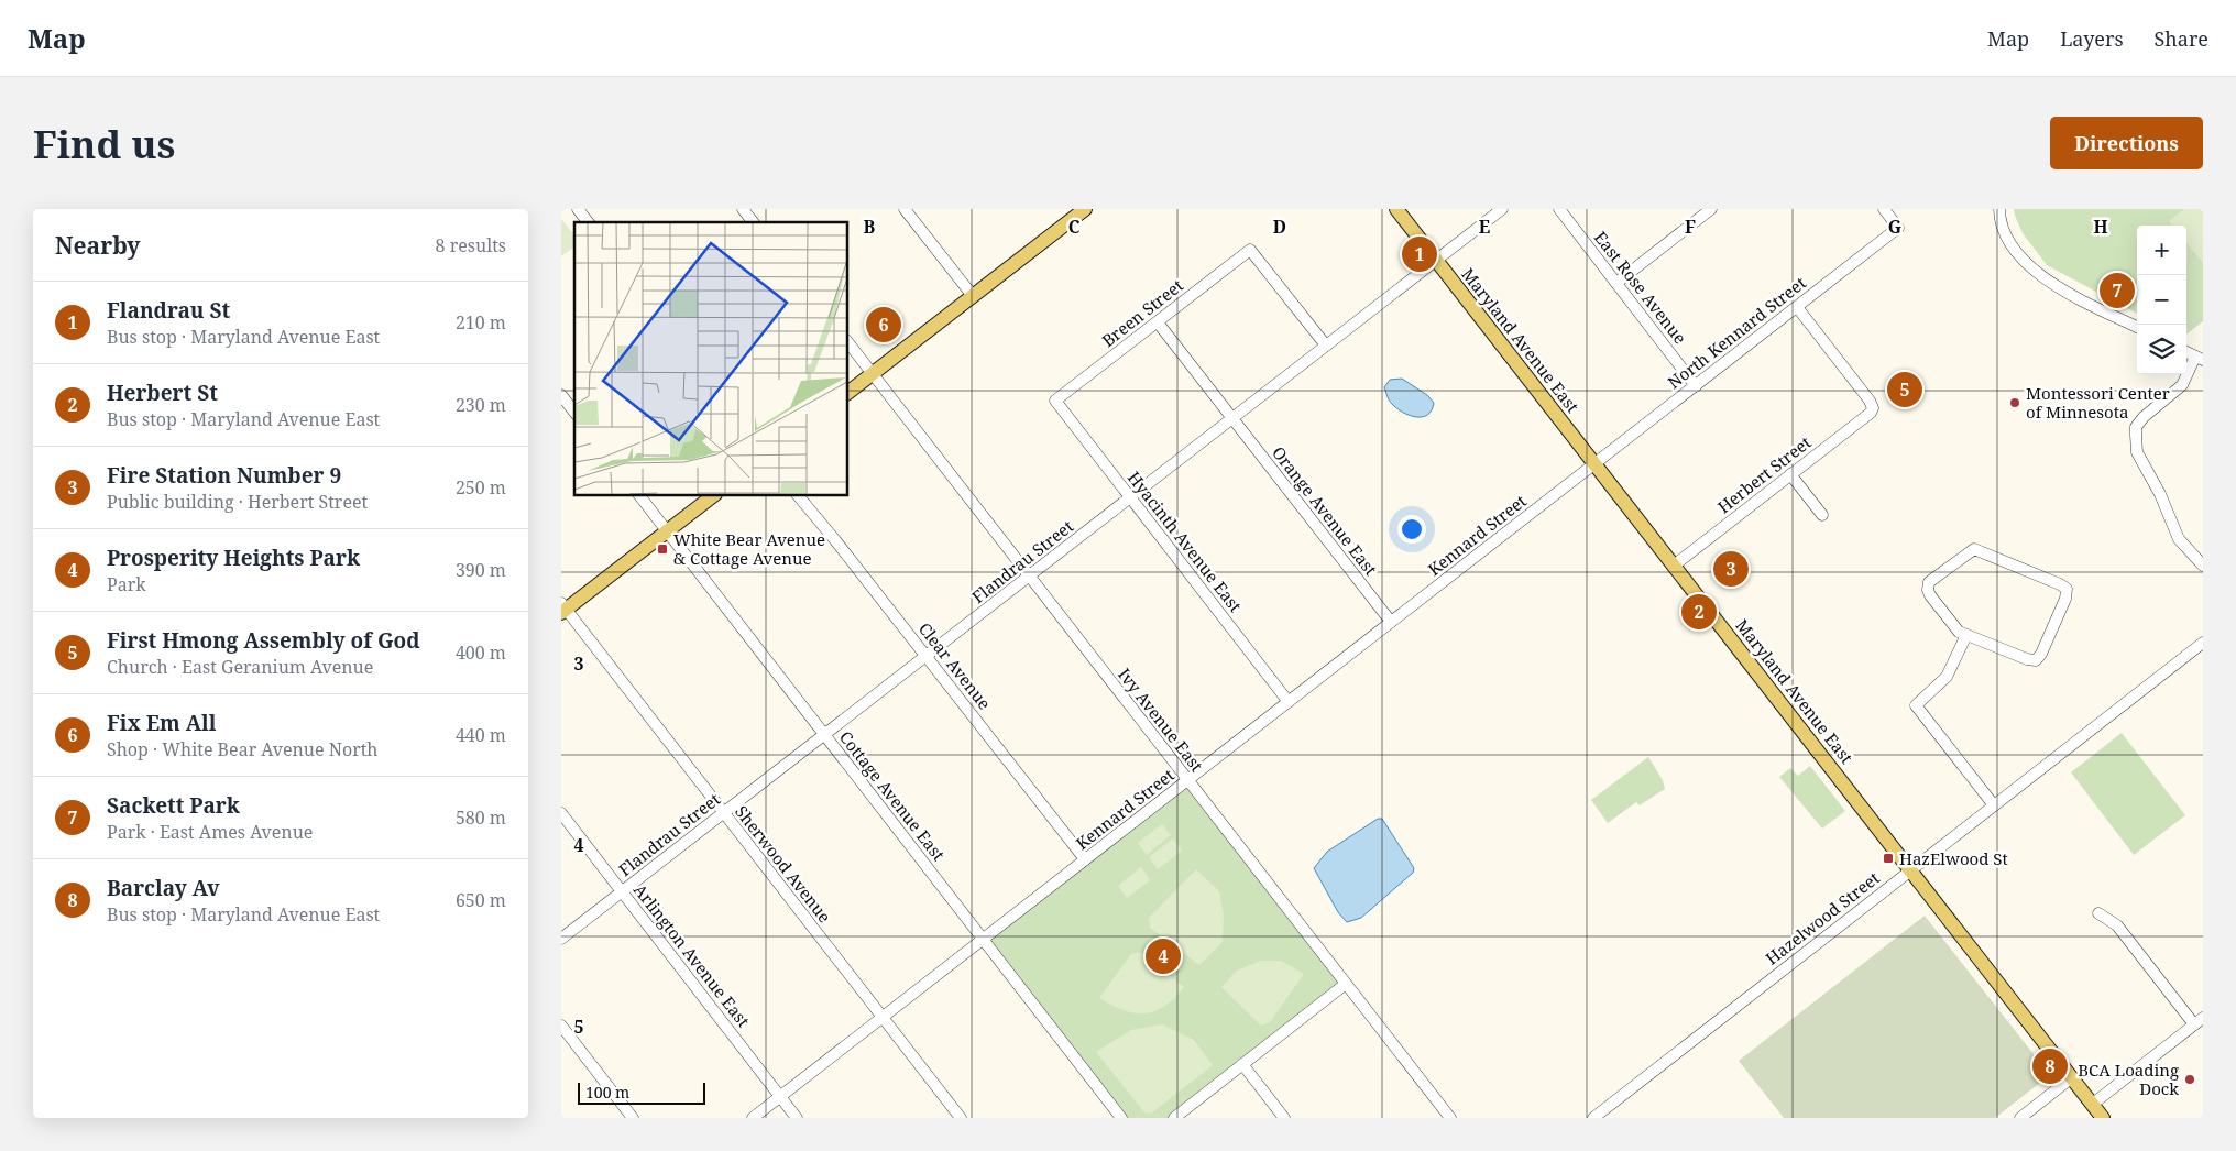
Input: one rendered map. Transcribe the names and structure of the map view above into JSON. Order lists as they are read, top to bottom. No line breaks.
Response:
{"streets":{"main road":["Maryland Avenue East"],"street":["East Rose Avenue","Breen Street","North Kennard Street","Herbert Street","Orange Avenue East","Kennard Street","Hyacinth Avenue East","Flandrau Street","Clear Avenue","Ivy Avenue East","Cottage Avenue East","Sherwood Avenue","Hazelwood Street","Arlington Avenue East"]},"crossings":[["East Rose Avenue","North Kennard Street"],["Breen Street","Orange Avenue East"],["Breen Street","Hyacinth Avenue East"],["Breen Street","Flandrau Street"],["North Kennard Street","Maryland Avenue East"],["North Kennard Street","Herbert Street"],["North Kennard Street","Kennard Street"],["Maryland Avenue East","Herbert Street"],["Maryland Avenue East","Kennard Street"],["Maryland Avenue East","Flandrau Street"],["Maryland Avenue East","Hazelwood Street"],["Orange Avenue East","Kennard Street"],["Orange Avenue East","Flandrau Street"],["Kennard Street","Hyacinth Avenue East"],["Kennard Street","Clear Avenue"],["Kennard Street","Ivy Avenue East"],["Kennard Street","Cottage Avenue East"],["Kennard Street","Sherwood Avenue"],["Kennard Street","Arlington Avenue East"],["Hyacinth Avenue East","Flandrau Street"],["Flandrau Street","Clear Avenue"],["Flandrau Street","Ivy Avenue East"],["Flandrau Street","Cottage Avenue East"],["Flandrau Street","Sherwood Avenue"],["Flandrau Street","Arlington Avenue East"]],"places":{"other":["Montessori Center of Minnesota","BCA Loading Dock"],"transit":["White Bear Avenue & Cottage Avenue","HazElwood St"]},"scale_bar":"100 m","page":{"header":"Map","nav":["Map","Layers","Share"],"buttons":"Directions","title":"Find us","heading":["Nearby","8 results"],"map_buttons":["+","−"],"pins":["1","7","6","5","3","2","4","8"],"list":[{"mark":"1","name":"Flandrau St","note":"Bus stop · Maryland Avenue East","value":"210 m"},{"mark":"2","name":"Herbert St","note":"Bus stop · Maryland Avenue East","value":"230 m"},{"mark":"3","name":"Fire Station Number 9","note":"Public building · Herbert Street","value":"250 m"},{"mark":"4","name":"Prosperity Heights Park","note":"Park","value":"390 m"},{"mark":"5","name":"First Hmong Assembly of God","note":"Church · East Geranium Avenue","value":"400 m"},{"mark":"6","name":"Fix Em All","note":"Shop · White Bear Avenue North","value":"440 m"},{"mark":"7","name":"Sackett Park","note":"Park · East Ames Avenue","value":"580 m"},{"mark":"8","name":"Barclay Av","note":"Bus stop · Maryland Avenue East","value":"650 m"}],"scale":"100 m"},"grid":{"columns":["B","C","D","E","F","G","H"],"rows":["3","4","5"]}}
